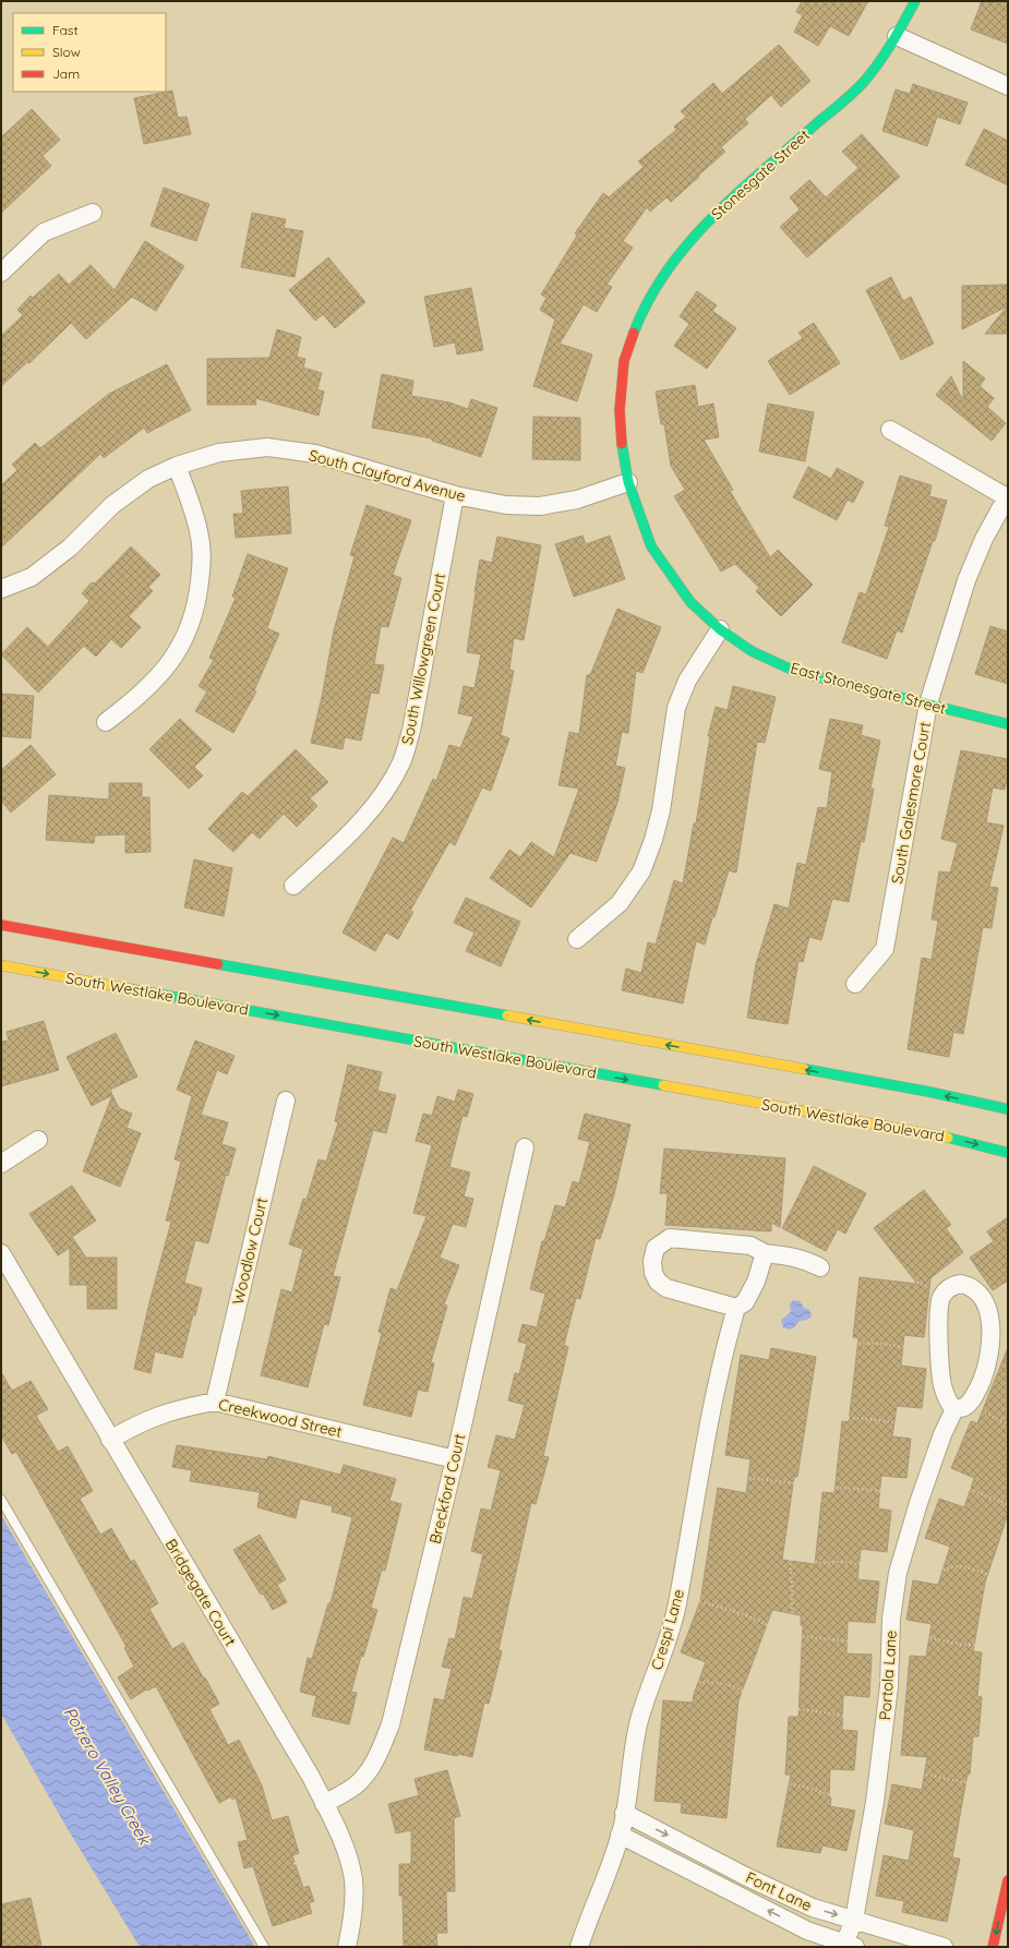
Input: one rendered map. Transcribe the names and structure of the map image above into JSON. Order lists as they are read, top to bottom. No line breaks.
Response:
{"streets":{"main road":["Stonesgate Street","East Stonesgate Street","South Westlake Boulevard"],"street":["South Clayford Avenue","South Willowgreen Court","South Galesmore Court","Woodlow Court","Creekwood Street","Breckford Court","Bridgegate Court","Crespi Lane","Portola Lane","Font Lane"]},"crossings":[["Stonesgate Street","East Stonesgate Street"],["South Clayford Avenue","South Willowgreen Court"],["South Clayford Avenue","East Stonesgate Street"],["East Stonesgate Street","South Galesmore Court"],["Woodlow Court","Creekwood Street"],["Creekwood Street","Breckford Court"],["Creekwood Street","Bridgegate Court"],["Breckford Court","Bridgegate Court"],["Crespi Lane","Font Lane"],["Portola Lane","Font Lane"]],"water":["Potrero Valley Creek"],"legend":["Fast","Slow","Jam"]}
